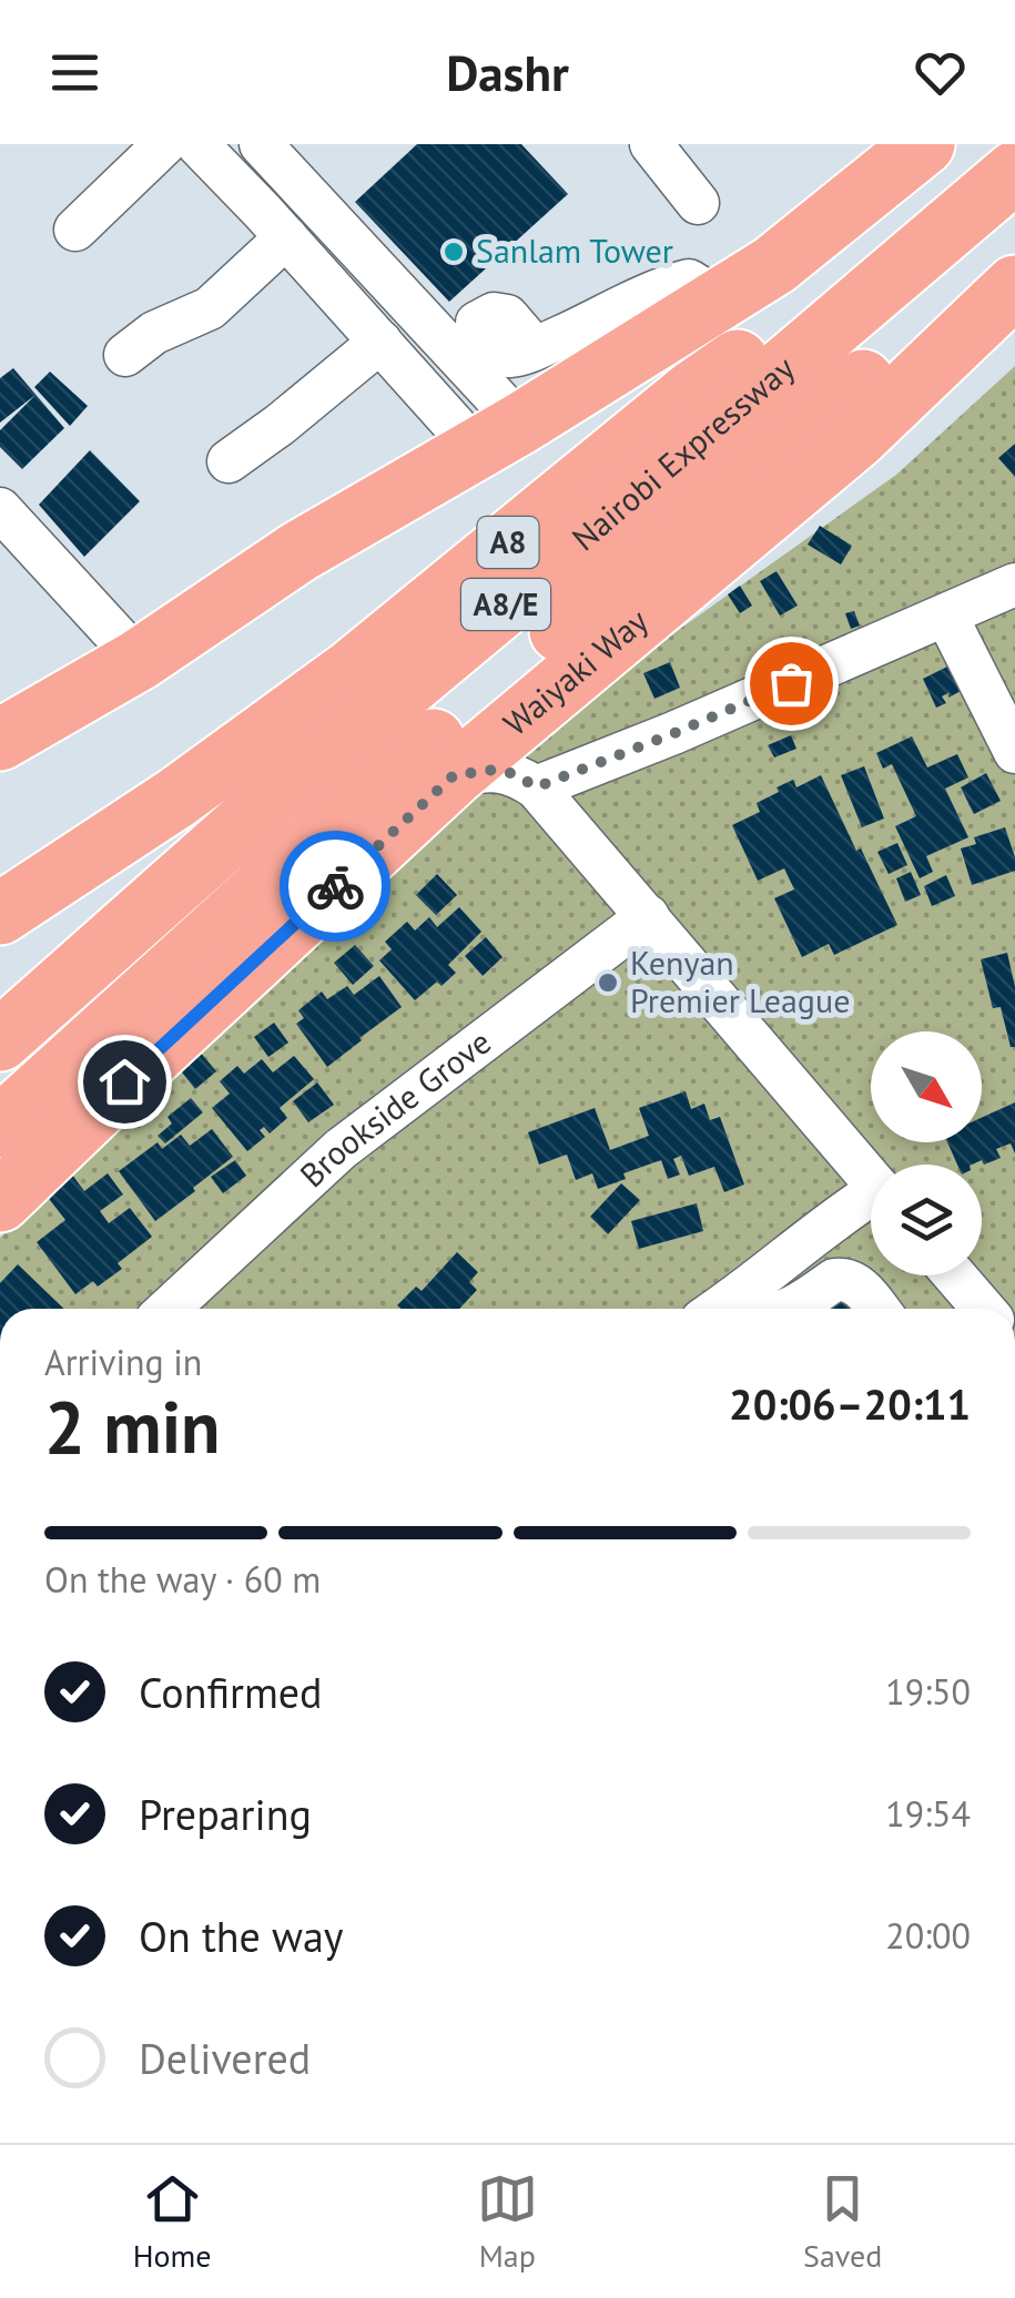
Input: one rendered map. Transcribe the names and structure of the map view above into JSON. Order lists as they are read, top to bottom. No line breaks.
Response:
{"streets":{"highway":["Nairobi Expressway","A8","A8/E","Waiyaki Way"],"street":["Brookside Grove"]},"crossings":[["Nairobi Expressway","A8"]],"places":["Sanlam Tower","Kenyan Premier League"],"north":"bottom right","page":{"header":"Dashr","heading":["2 min","Arriving in","20:06–20:11"],"bar":"On the way · 60 m","list":[["Confirmed","19:50"],["Preparing","19:54"],["On the way","20:00"],"Delivered"],"tabs":["Home","Map","Saved"]}}
